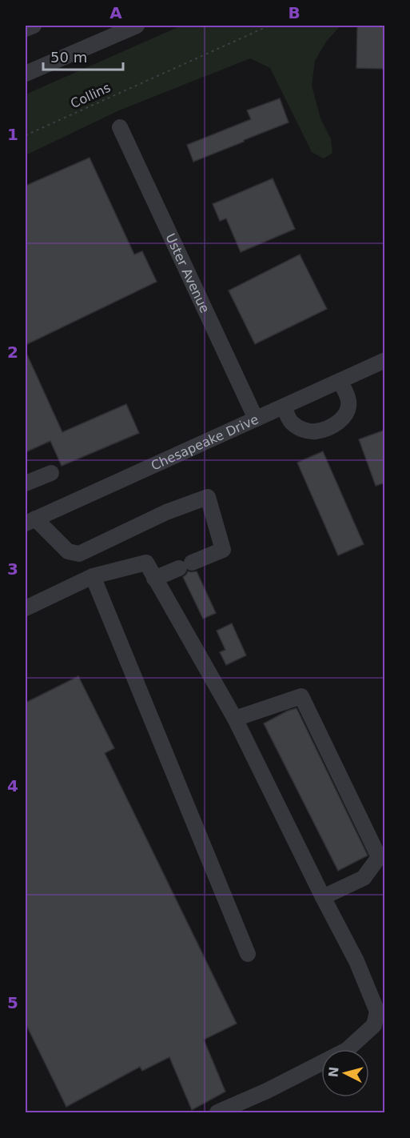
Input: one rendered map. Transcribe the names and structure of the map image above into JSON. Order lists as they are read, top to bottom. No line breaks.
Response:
{"streets":{"street":["Uster Avenue","Chesapeake Drive"],"path":["Collins"]},"crossings":[["Uster Avenue","Chesapeake Drive"]],"scale_bar":"50 m","north":"left","grid":{"columns":["A","B"],"rows":["1","2","3","4","5"]}}
